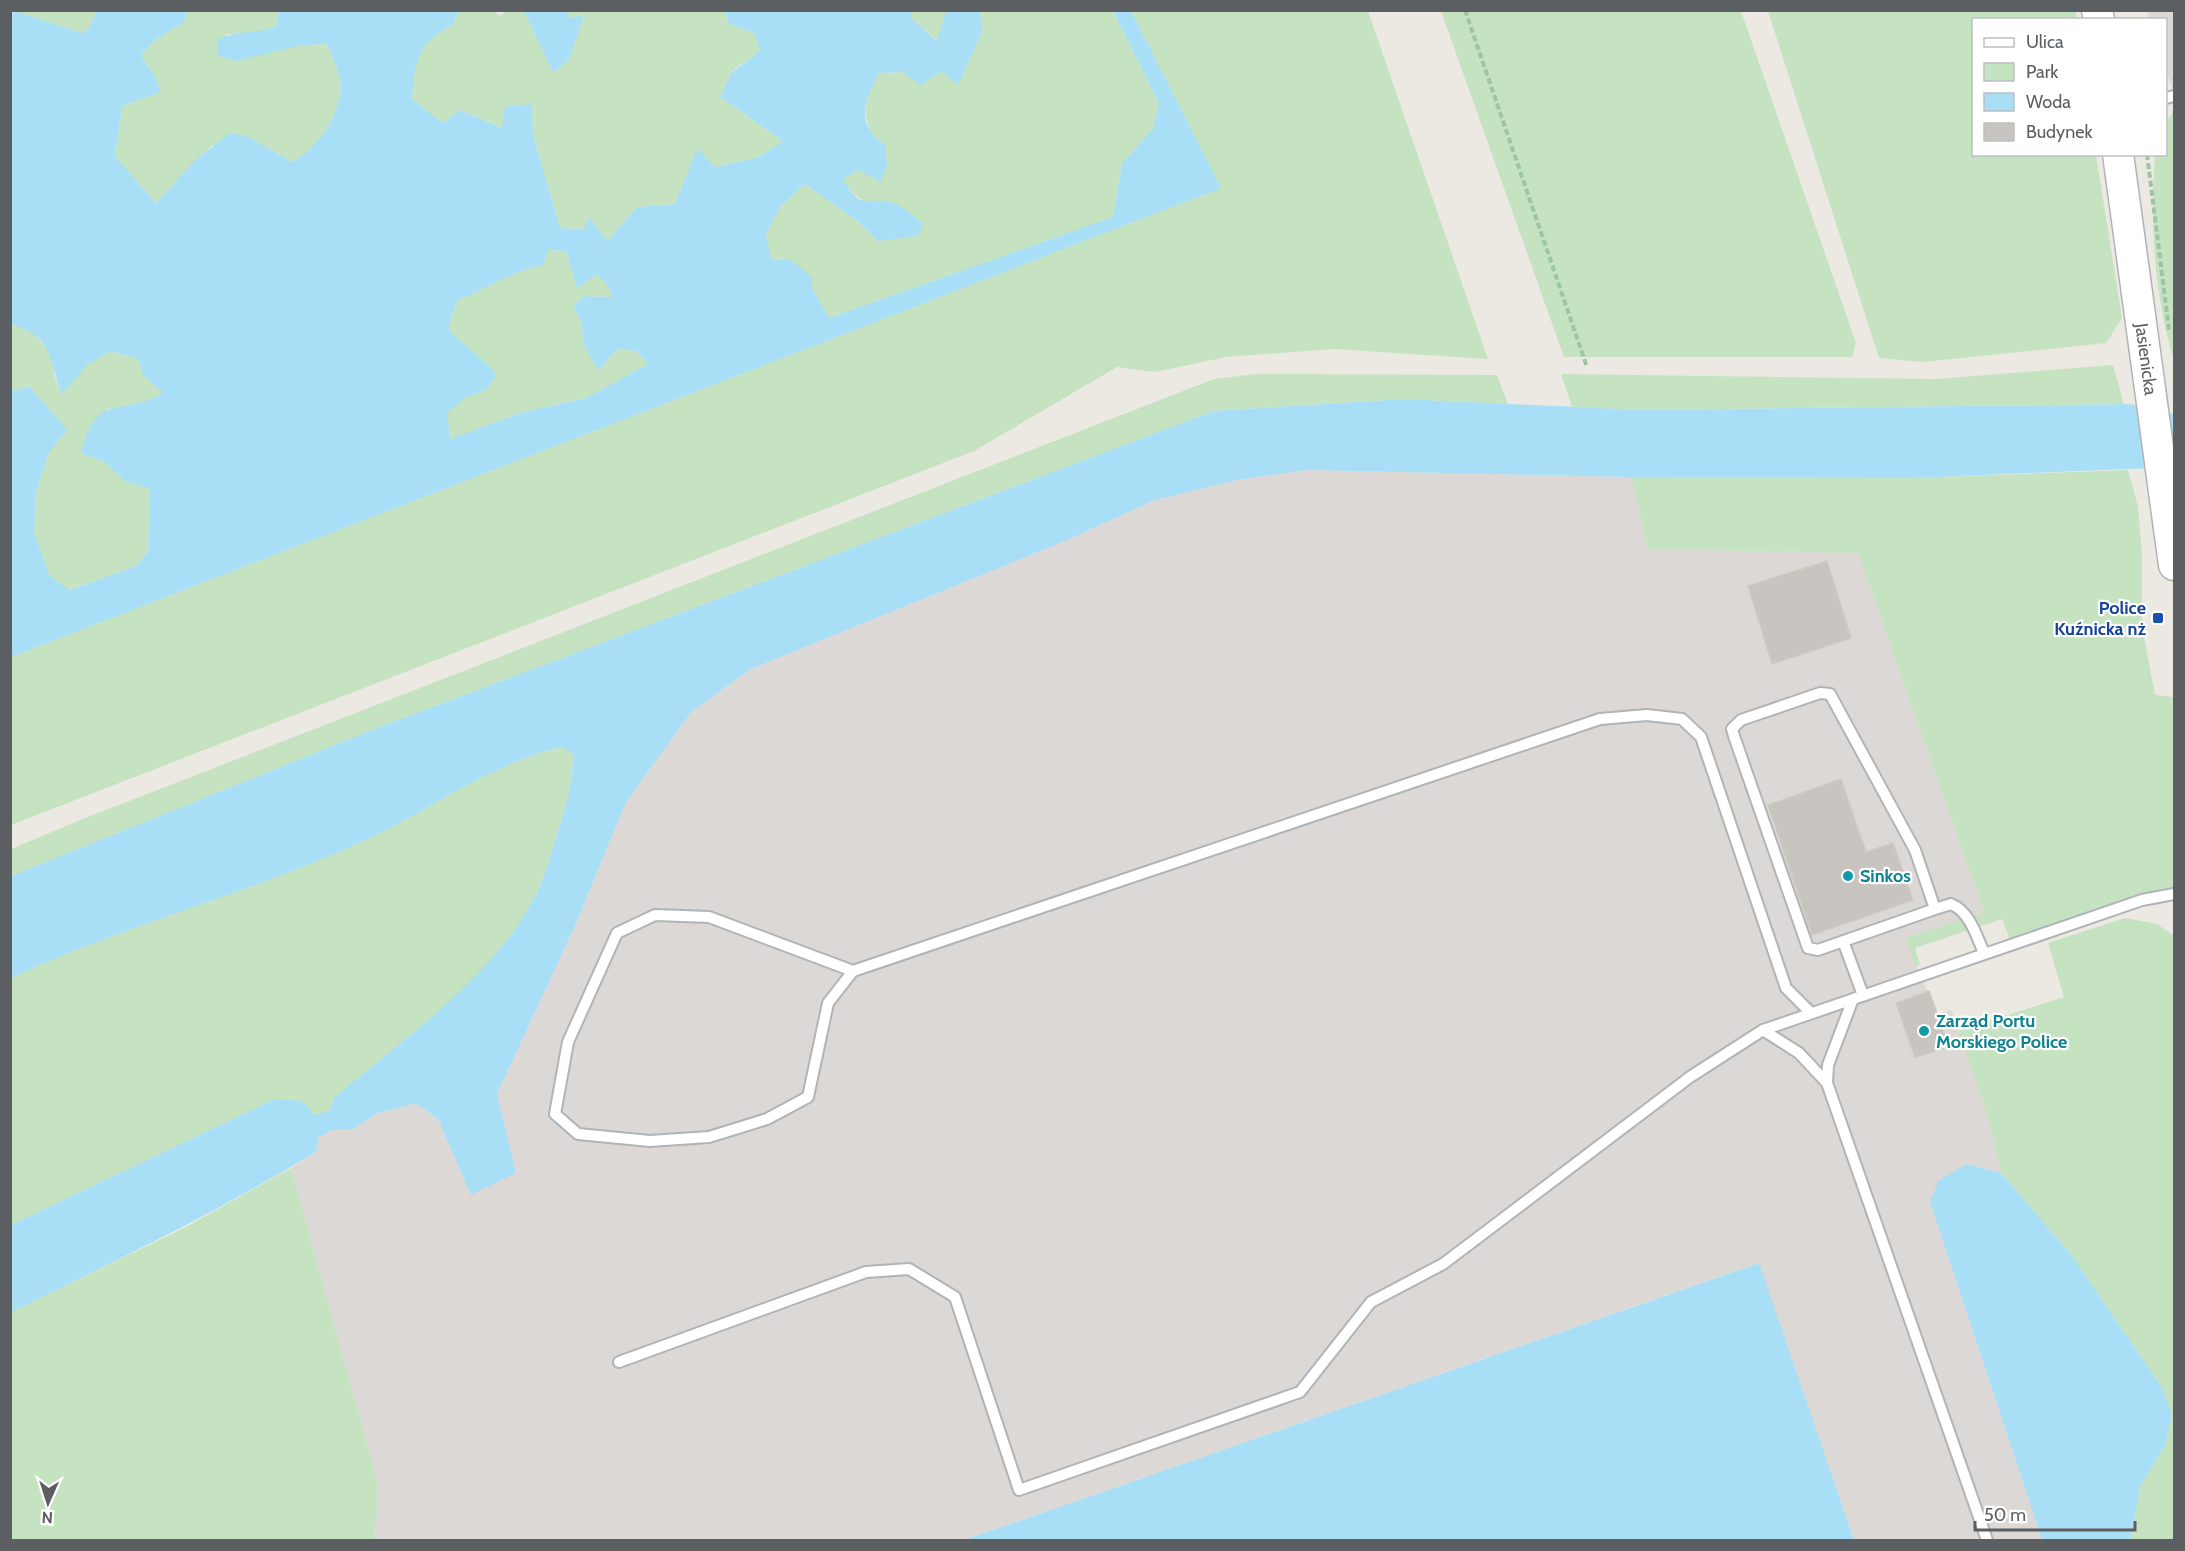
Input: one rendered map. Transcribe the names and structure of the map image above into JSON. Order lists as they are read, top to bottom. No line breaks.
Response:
{"streets":{"main road":["Jasienicka"]},"places":{"transit":["Police Kuźnicka nż"],"other":["Sinkos","Zarząd Portu Morskiego Police"]},"legend":["Ulica","Park","Woda","Budynek"],"scale_bar":"50 m","north":"bottom"}
